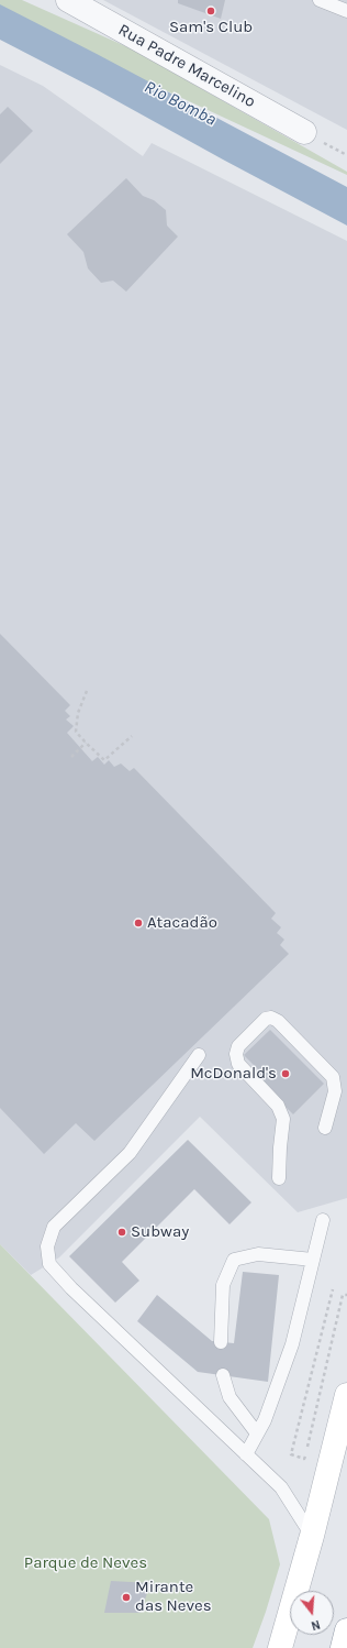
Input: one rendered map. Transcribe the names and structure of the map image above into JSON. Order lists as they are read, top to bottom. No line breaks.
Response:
{"streets":{"street":["Rua Padre Marcelino"]},"water":["Rio Bomba"],"parks":["Parque de Neves"],"places":["Sam's Club","Atacadão","McDonald's","Subway","Mirante das Neves"],"north":"bottom"}
